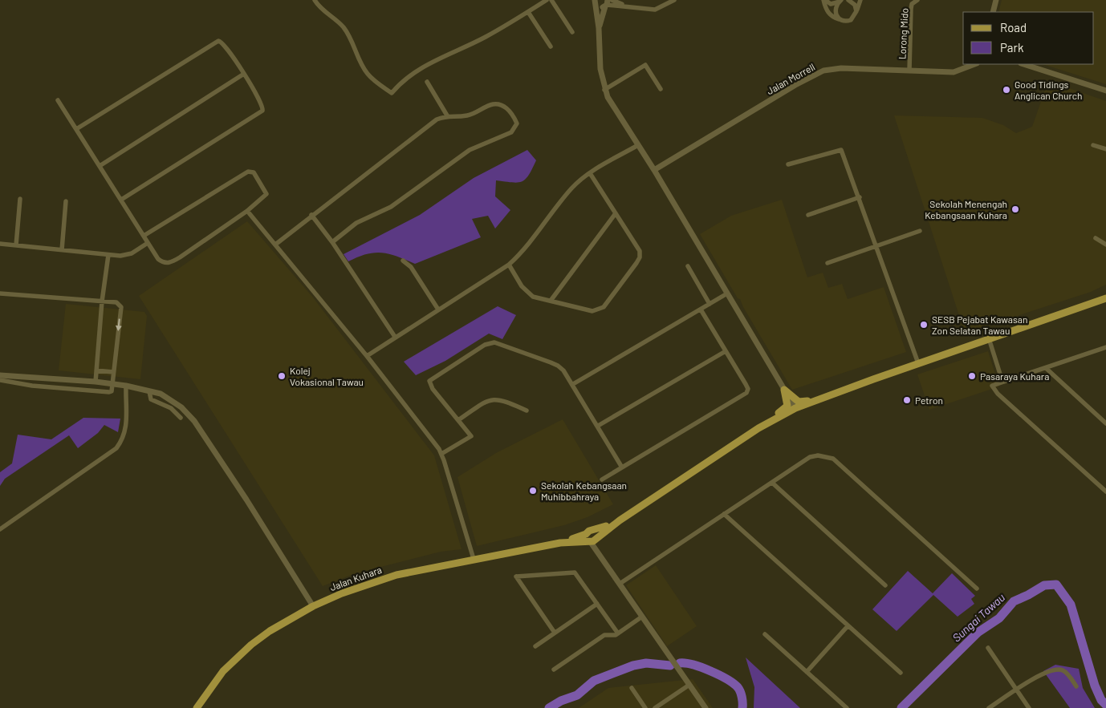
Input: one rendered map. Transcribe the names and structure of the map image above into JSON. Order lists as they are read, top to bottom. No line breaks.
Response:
{"streets":{"main road":["Jalan Kuhara"],"street":["Lorong Mido","Jalan Morrell"]},"crossings":[["Lorong Mido","Jalan Morrell"]],"water":["Sungai Tawau"],"places":["Good Tidings Anglican Church","Sekolah Menengah Kebangsaan Kuhara","SESB Pejabat Kawasan Zon Selatan Tawau","Kolej Vokasional Tawau","Pasaraya Kuhara","Petron","Sekolah Kebangsaan Muhibbahraya"],"legend":["Road","Park"]}
